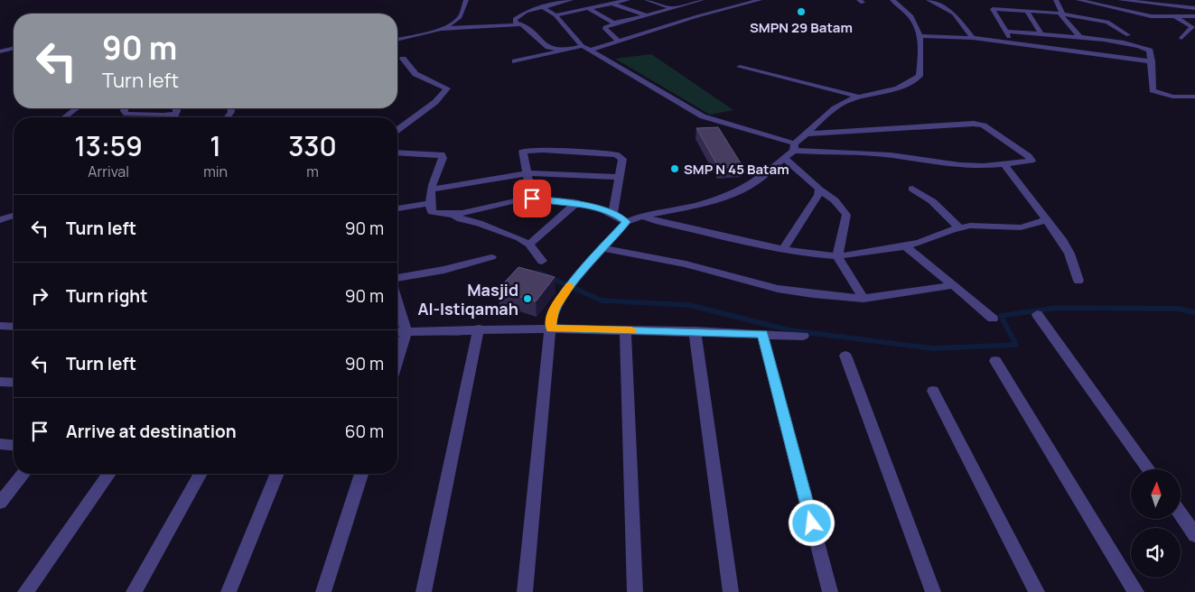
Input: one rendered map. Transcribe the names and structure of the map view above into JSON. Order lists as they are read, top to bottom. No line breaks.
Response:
{"places":["SMPN 29 Batam","SMP N 45 Batam","Masjid Al-Istiqamah"],"north":"top","page":{"turn":["90 m","Turn left"],"eta":["13:59","Arrival","1","min","330","m"],"list":[{"name":"Turn left","value":"90 m"},{"name":"Turn right","value":"90 m"},{"name":"Turn left","value":"90 m"},{"name":"Arrive at destination","value":"60 m"}]}}
